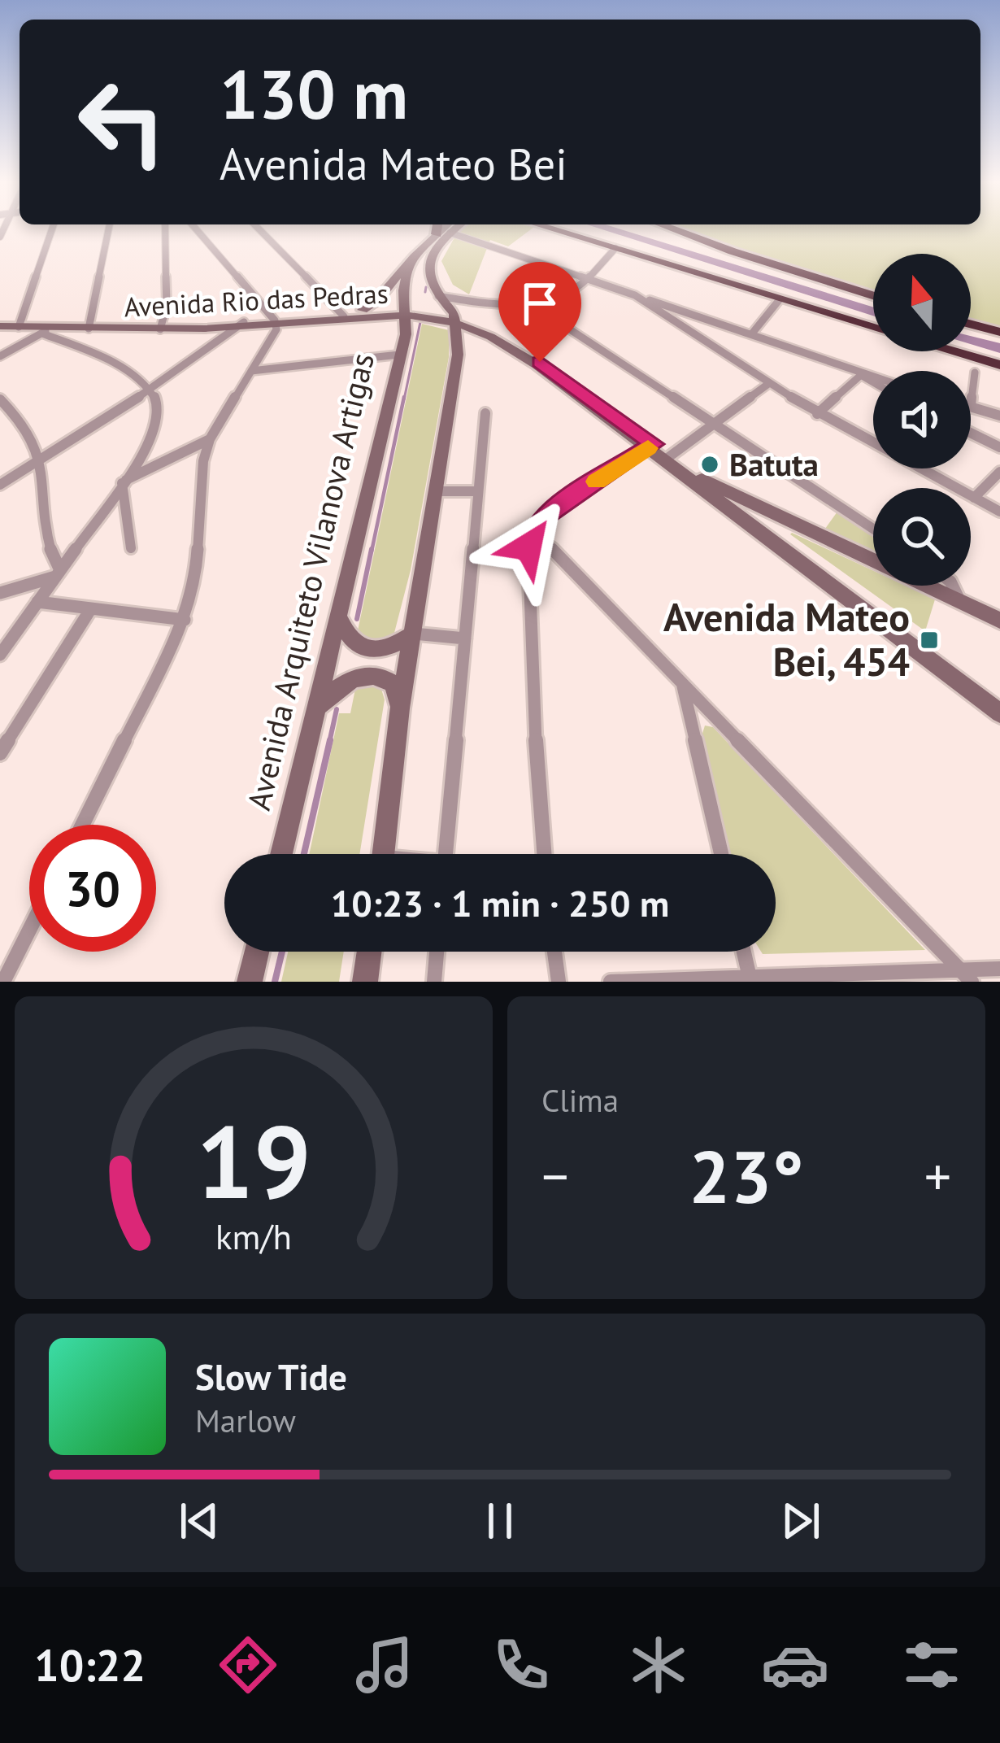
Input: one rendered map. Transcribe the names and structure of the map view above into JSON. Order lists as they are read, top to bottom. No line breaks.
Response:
{"streets":{"main road":["Avenida Rio das Pedras","Avenida Arquiteto Vilanova Artigas"]},"crossings":[["Avenida Rio das Pedras","Avenida Arquiteto Vilanova Artigas"]],"places":{"other":["Batuta"],"transit":["Avenida Mateo Bei, 454"]},"north":"top","page":{"turn":["130 m","Avenida Mateo Bei"],"limit":"30","trip":"10:23 · 1 min · 250 m","tile":"Clima","heat":["−","23°","+"],"song":["Slow Tide","Marlow"],"tabs":"10:22","gauge":["19","km/h"]}}
